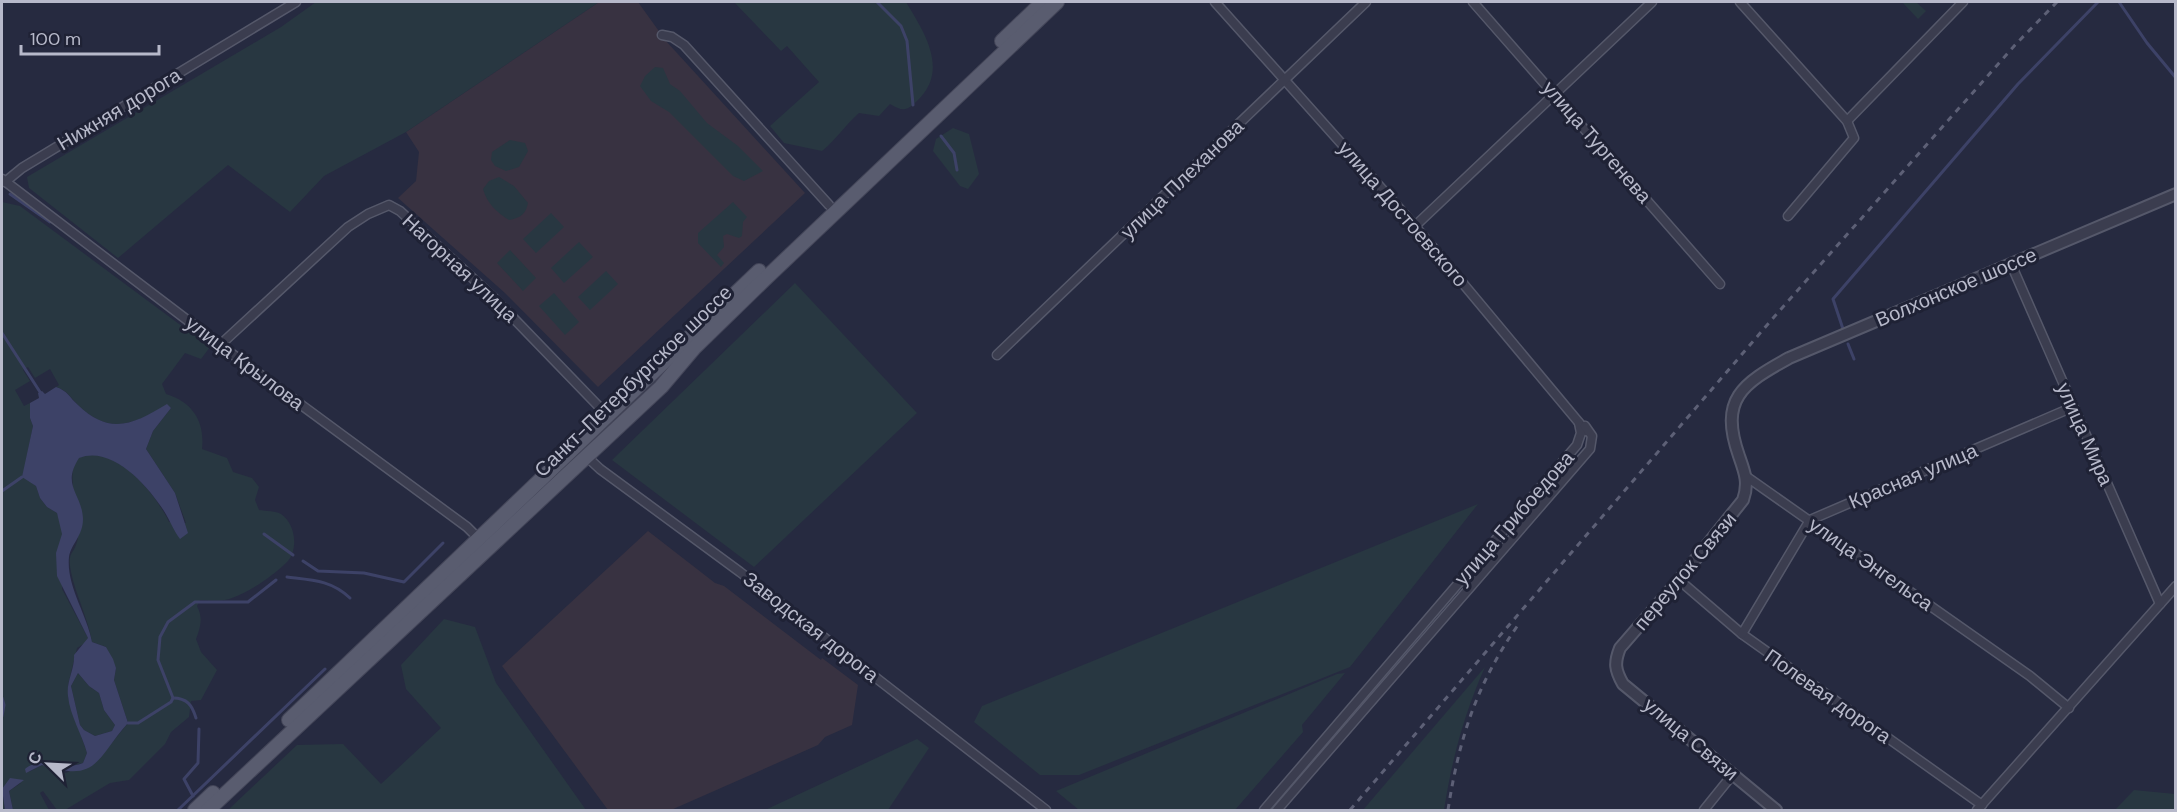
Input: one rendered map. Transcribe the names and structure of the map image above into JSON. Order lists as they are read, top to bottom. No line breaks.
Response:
{"streets":{"main road":["Санкт-Петербургское шоссе"],"street":["Нижняя дорога","улица Тургенева","улица Плеханова","улица Достоевского","Нагорная улица","Волхонское шоссе","улица Крылова","улица Мира","Красная улица","улица Грибоедова","улица Энгельса","переулок Связи","Заводская дорога","Полевая дорога","улица Связи"]},"crossings":[["Нижняя дорога","улица Крылова"],["улица Плеханова","улица Достоевского"],["улица Достоевского","улица Грибоедова"],["Нагорная улица","улица Крылова"],["Нагорная улица","Санкт-Петербургское шоссе"],["Волхонское шоссе","улица Мира"],["Волхонское шоссе","улица Энгельса"],["Волхонское шоссе","переулок Связи"],["улица Крылова","Санкт-Петербургское шоссе"],["Санкт-Петербургское шоссе","Заводская дорога"],["улица Мира","Красная улица"],["Красная улица","улица Энгельса"],["улица Энгельса","переулок Связи"],["переулок Связи","Полевая дорога"],["переулок Связи","улица Связи"]],"scale_bar":"100 m","north":"top left"}
